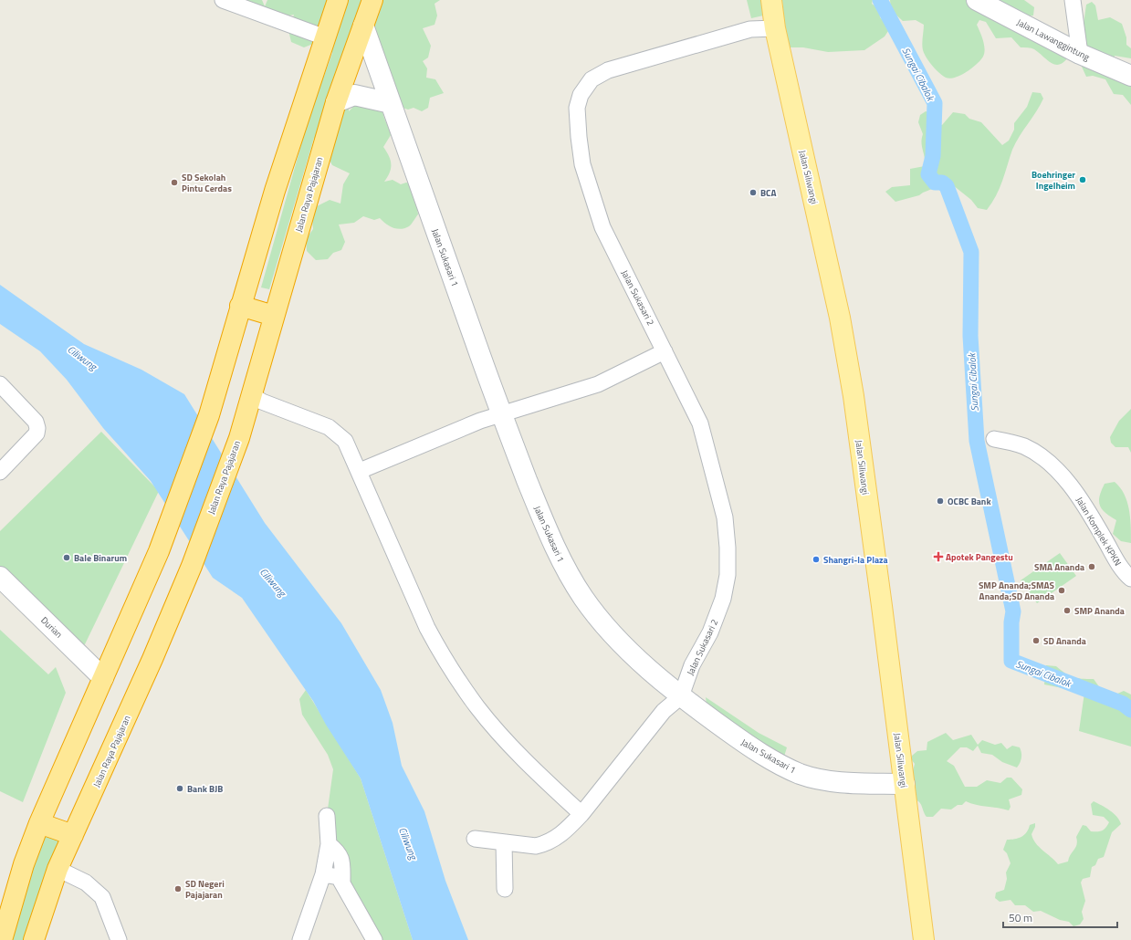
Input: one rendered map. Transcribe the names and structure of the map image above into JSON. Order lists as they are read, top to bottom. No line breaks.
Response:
{"streets":{"highway":["Jalan Raya Pajajaran"],"main road":["Jalan Siliwangi"],"street":["Jalan Lawanggintung","Jalan Sukasari 1","Jalan Sukasari 2","Jalan Komplek KPKN","Durian"]},"crossings":[["Jalan Siliwangi","Jalan Sukasari 1"],["Jalan Siliwangi","Jalan Sukasari 2"],["Jalan Raya Pajajaran","Jalan Sukasari 1"],["Jalan Sukasari 1","Jalan Sukasari 2"]],"water":["Sungai Cibalok","Ciliwung"],"places":{"other":["Boehringer Ingelheim","SD Sekolah Pintu Cerdas","BCA","OCBC Bank","Bale Binarum","Shangri-la Plaza","SMA Ananda","SMP Ananda;SMAS Ananda;SD Ananda","SMP Ananda","SD Ananda","Bank BJB","SD Negeri Pajajaran"],"health":["Apotek Pangestu"]},"scale_bar":"50 m"}
